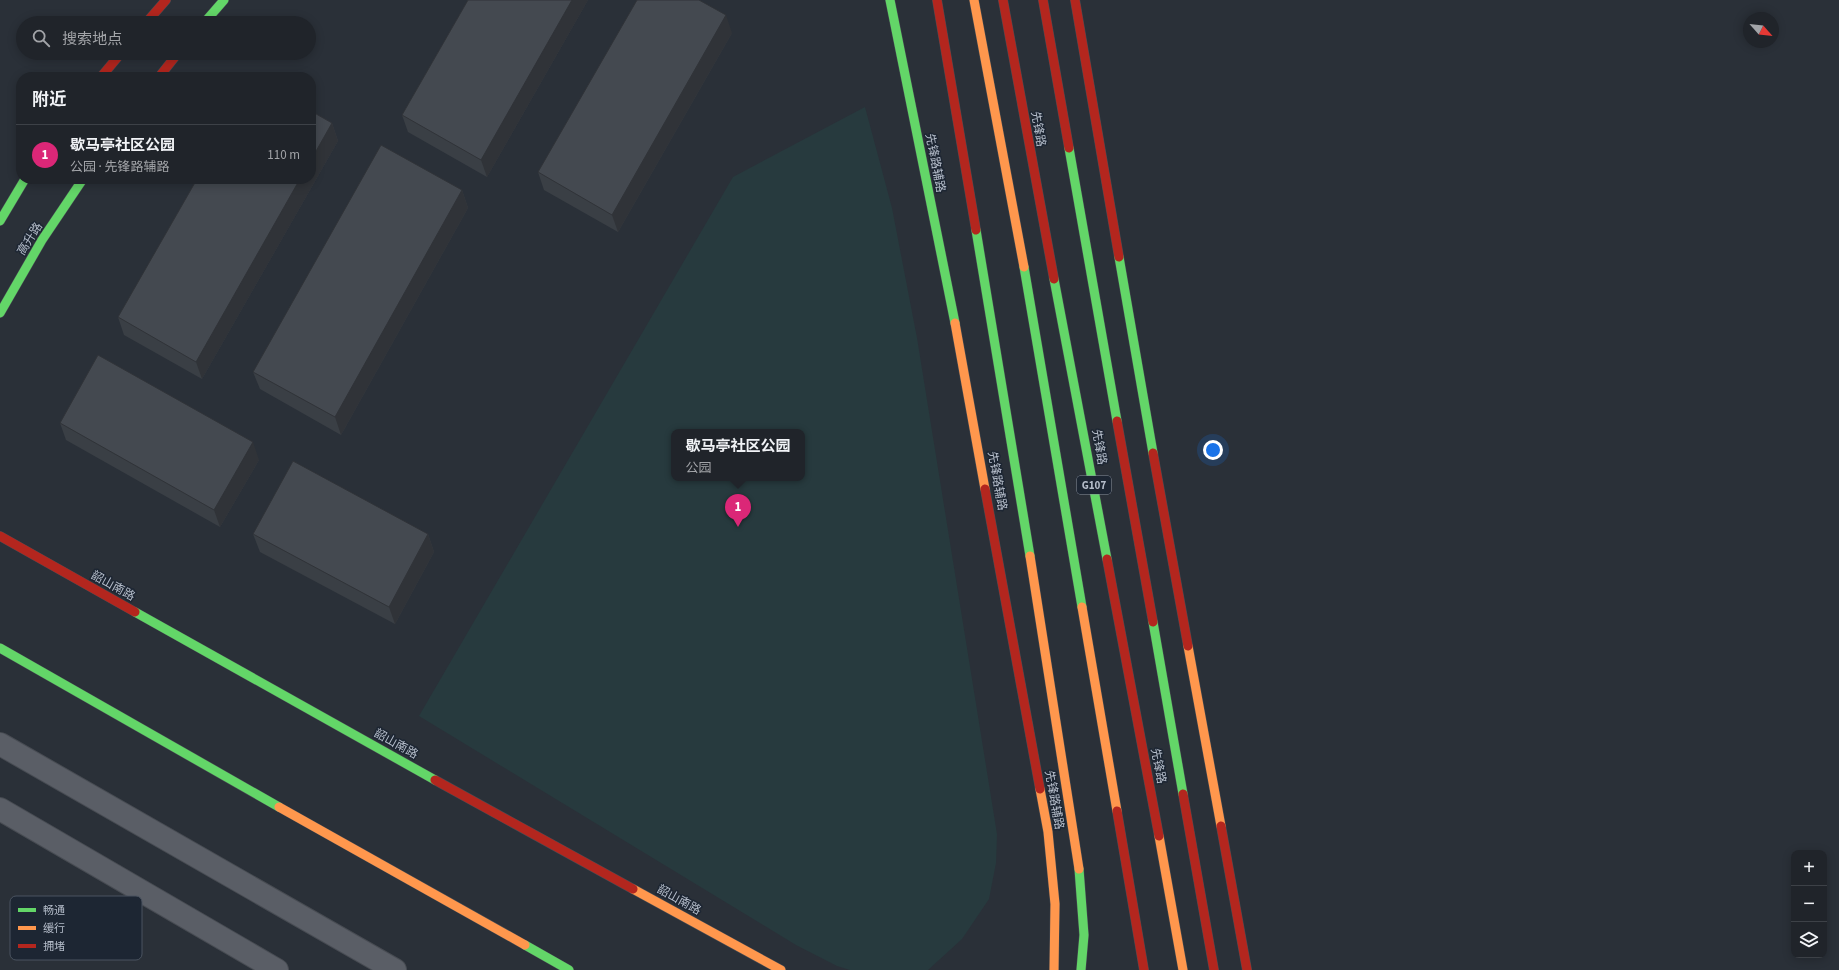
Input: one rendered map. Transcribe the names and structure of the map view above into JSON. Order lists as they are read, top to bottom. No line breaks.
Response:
{"streets":{"main road":["先锋路","先锋路辅路","高升路","G107","韶山南路"]},"legend":["畅通","缓行","拥堵"],"north":"bottom right","page":{"search":"搜索地点","heading":"附近","list":[{"mark":"1","name":"歇马亭社区公园","note":"公园 · 先锋路辅路","value":"110 m"}],"popup":["歇马亭社区公园","公园"],"pins":"1","map_buttons":["+","−"]}}
